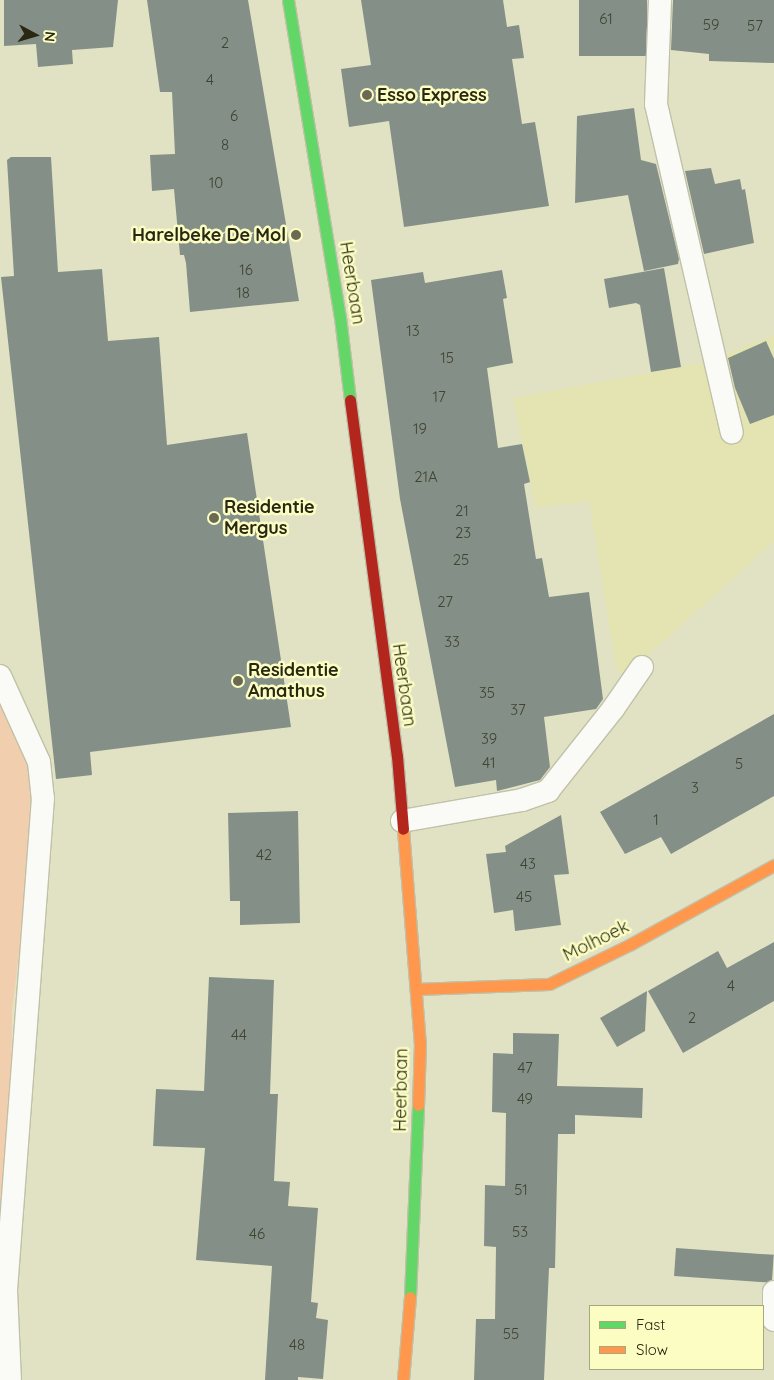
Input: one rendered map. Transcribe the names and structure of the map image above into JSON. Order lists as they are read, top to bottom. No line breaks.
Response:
{"streets":{"street":["Heerbaan","Molhoek"]},"crossings":[["Heerbaan","Molhoek"]],"places":["Esso Express","Harelbeke De Mol","Residentie Mergus","Residentie Amathus"],"house_numbers":["61","59","57","2","4","6","8","10","16","18","13","15","17","19","21A","21","23","25","27","33","35","37","39","41","5","3","1","42","43","45","4","2","44","47","49","51","53","46","55","48"],"legend":["Fast","Slow"],"north":"right"}
